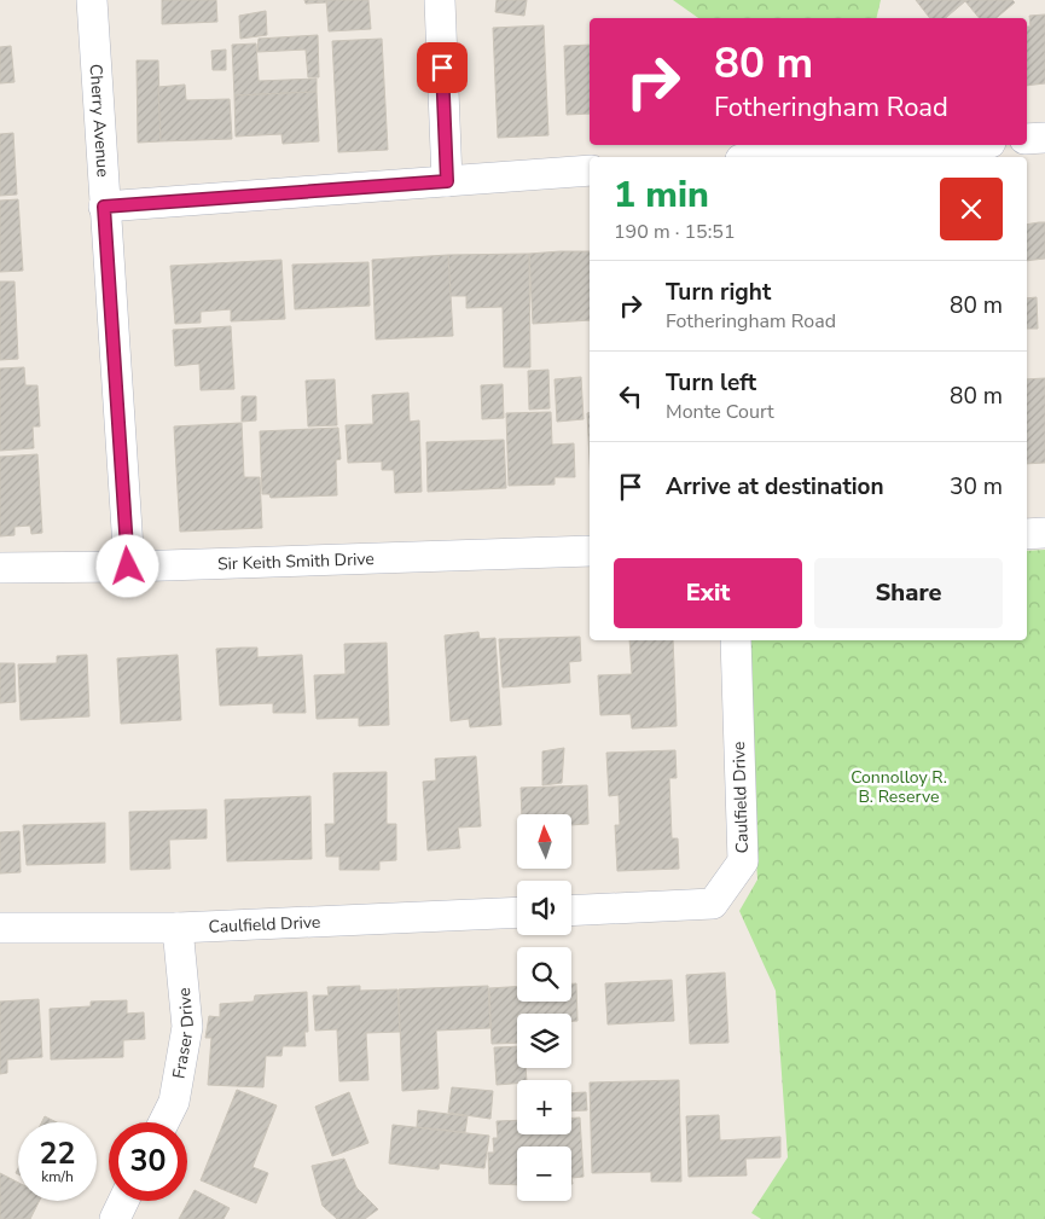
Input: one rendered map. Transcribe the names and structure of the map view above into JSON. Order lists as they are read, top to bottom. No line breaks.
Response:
{"streets":{"street":["Cherry Avenue","Sir Keith Smith Drive","Caulfield Drive","Fraser Drive"]},"crossings":[["Cherry Avenue","Sir Keith Smith Drive"],["Caulfield Drive","Fraser Drive"]],"parks":["Connolloy R. B. Reserve"],"north":"top","page":{"turn":["80 m","Fotheringham Road"],"heading":["1 min","190 m · 15:51"],"list":[{"name":"Turn right","note":"Fotheringham Road","value":"80 m"},{"name":"Turn left","note":"Monte Court","value":"80 m"},{"name":"Arrive at destination","value":"30 m"}],"buttons":["Exit","Share"],"map_buttons":["+","−"],"speed":"22 km/h","limit":"30"}}
